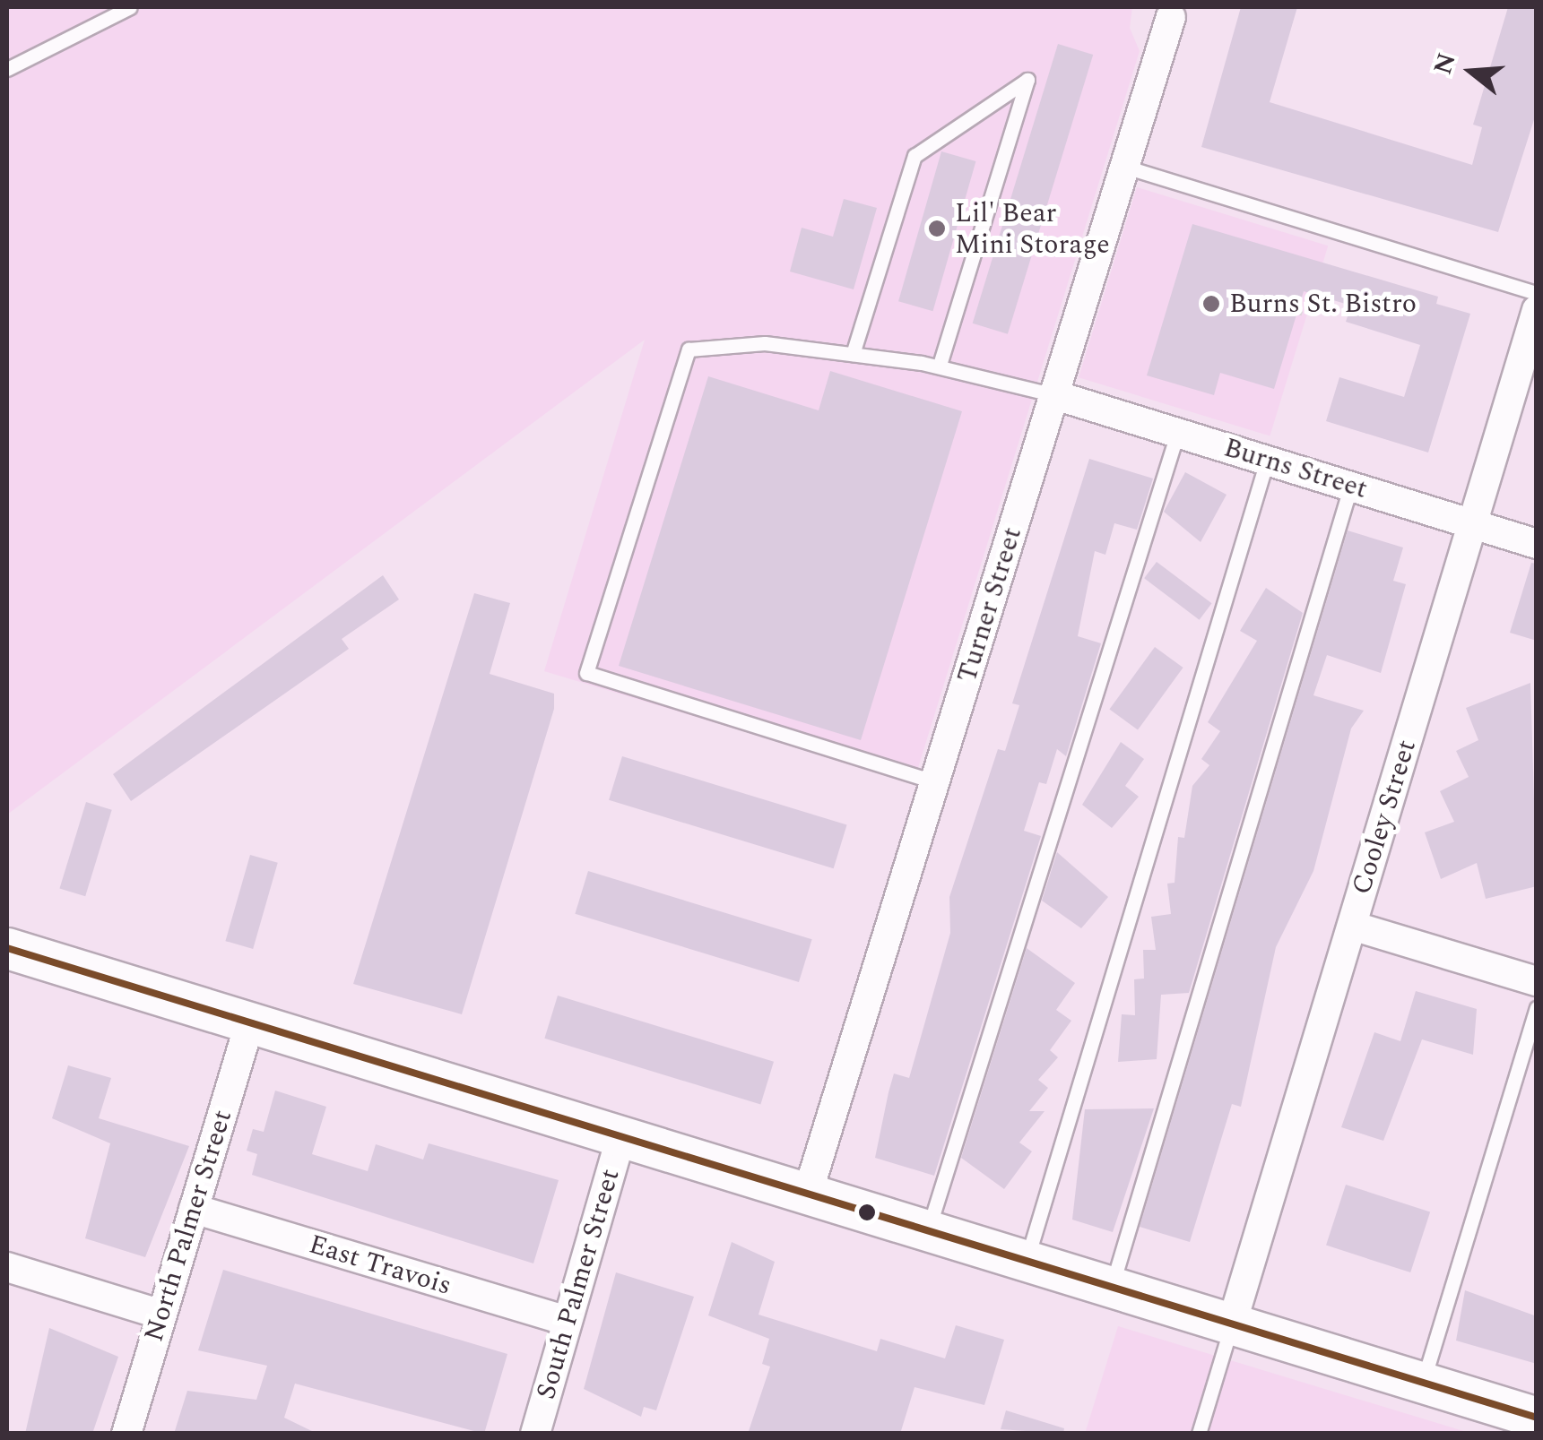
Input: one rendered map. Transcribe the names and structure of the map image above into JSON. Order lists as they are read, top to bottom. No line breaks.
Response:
{"streets":{"street":["Burns Street","Turner Street","Cooley Street","North Palmer Street","East Travois","South Palmer Street"]},"crossings":[["Burns Street","Turner Street"],["Burns Street","Cooley Street"],["North Palmer Street","East Travois"],["East Travois","South Palmer Street"]],"places":["Lil' Bear Mini Storage","Burns St. Bistro"],"north":"left"}
